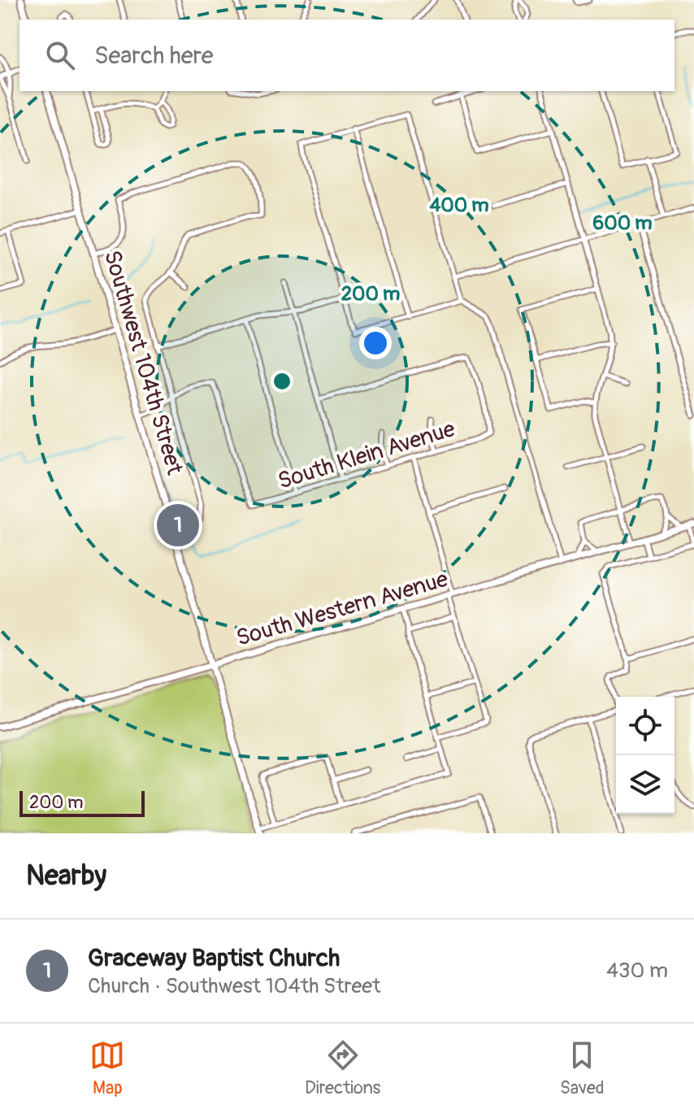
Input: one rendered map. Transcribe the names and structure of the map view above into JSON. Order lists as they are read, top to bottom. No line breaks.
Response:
{"streets":{"main road":["Southwest 104th Street","South Western Avenue"],"street":["South Klein Avenue"]},"crossings":[["Southwest 104th Street","South Western Avenue"]],"scale_bar":"200 m","page":{"search":"Search here","pins":"1","scale":"200 m","heading":"Nearby","list":[{"mark":"1","name":"Graceway Baptist Church","note":"Church · Southwest 104th Street","value":"430 m"}],"nav":["Map","Directions","Saved"]},"rings":["400 m","600 m","200 m"]}
